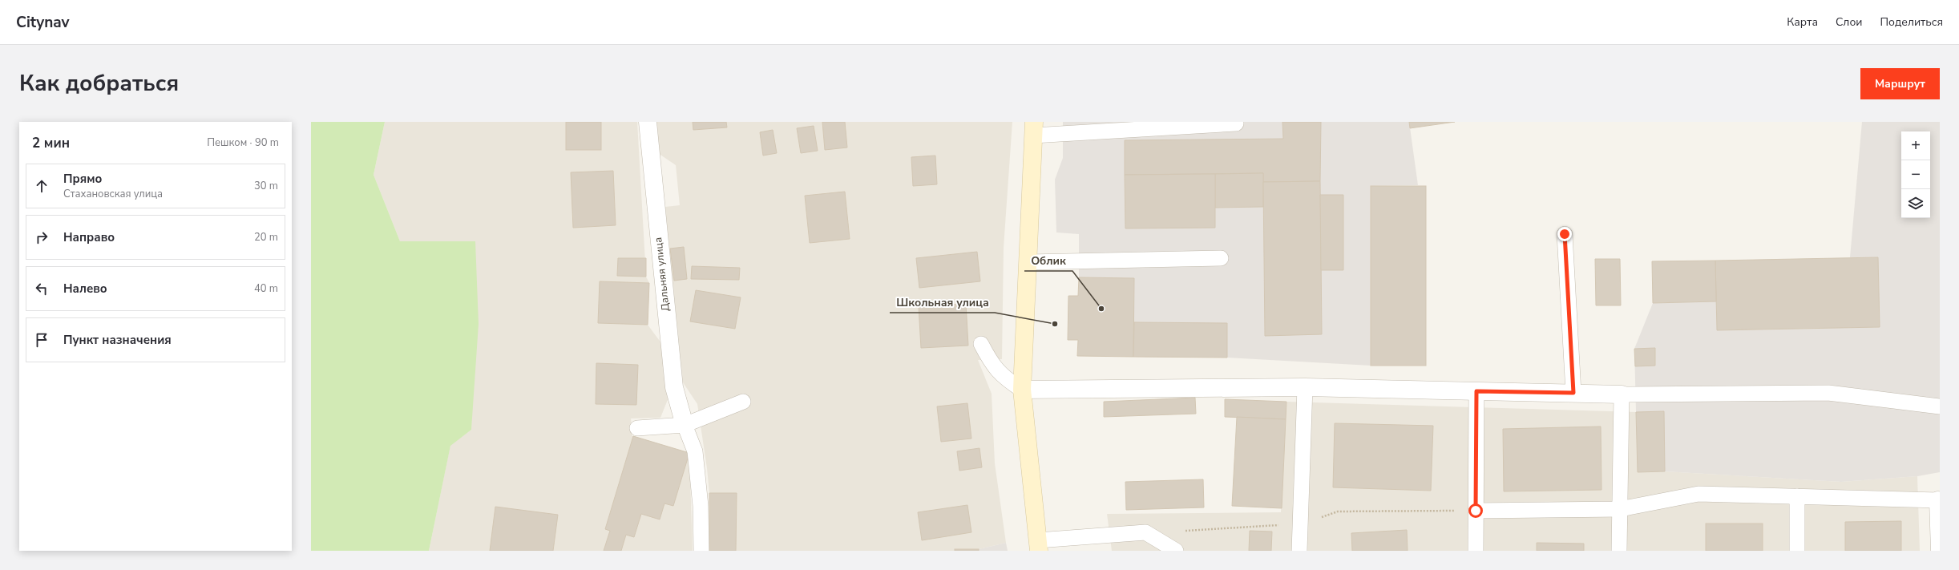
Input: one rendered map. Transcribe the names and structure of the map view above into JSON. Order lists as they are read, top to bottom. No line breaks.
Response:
{"streets":{"street":["Дальняя улица"]},"places":["Облик","Школьная улица"],"page":{"header":"Citynav","nav":["Карта","Слои","Поделиться"],"title":"Как добраться","buttons":"Маршрут","heading":["2 мин","Пешком · 90 m"],"map_buttons":["+","−"],"list":[["Прямо","Стахановская улица","30 m"],["Направо","20 m"],["Налево","40 m"],"Пункт назначения"]}}
